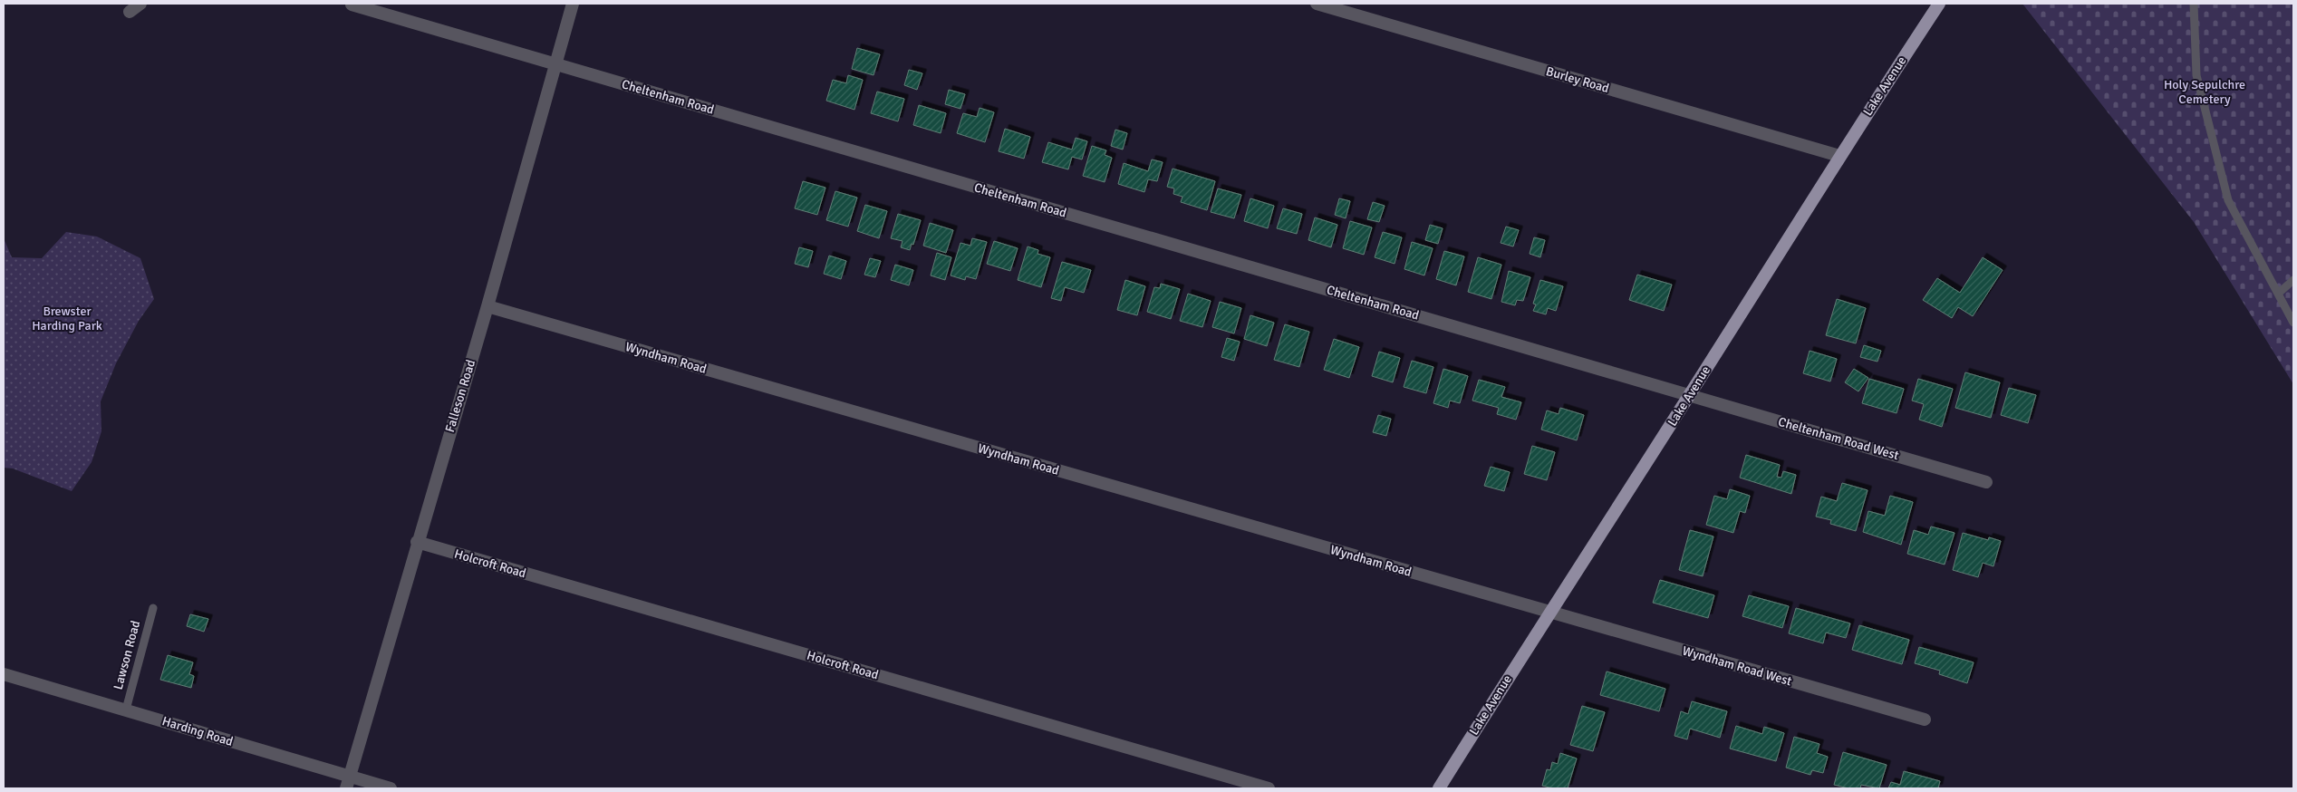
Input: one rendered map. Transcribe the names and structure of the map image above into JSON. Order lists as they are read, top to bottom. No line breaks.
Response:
{"streets":{"main road":["Lake Avenue"],"street":["Burley Road","Cheltenham Road","Wyndham Road","Falleson Road","Cheltenham Road West","Holcroft Road","Wyndham Road West","Harding Road"],"lane":["Lawson Road"]},"crossings":[["Burley Road","Lake Avenue"],["Lake Avenue","Cheltenham Road"],["Lake Avenue","Wyndham Road"],["Lake Avenue","Cheltenham Road West"],["Lake Avenue","Wyndham Road West"],["Cheltenham Road","Falleson Road"],["Cheltenham Road","Cheltenham Road West"],["Wyndham Road","Falleson Road"],["Wyndham Road","Wyndham Road West"],["Falleson Road","Holcroft Road"],["Falleson Road","Harding Road"],["Lawson Road","Harding Road"]],"parks":["Holy Sepulchre Cemetery","Brewster Harding Park"]}
